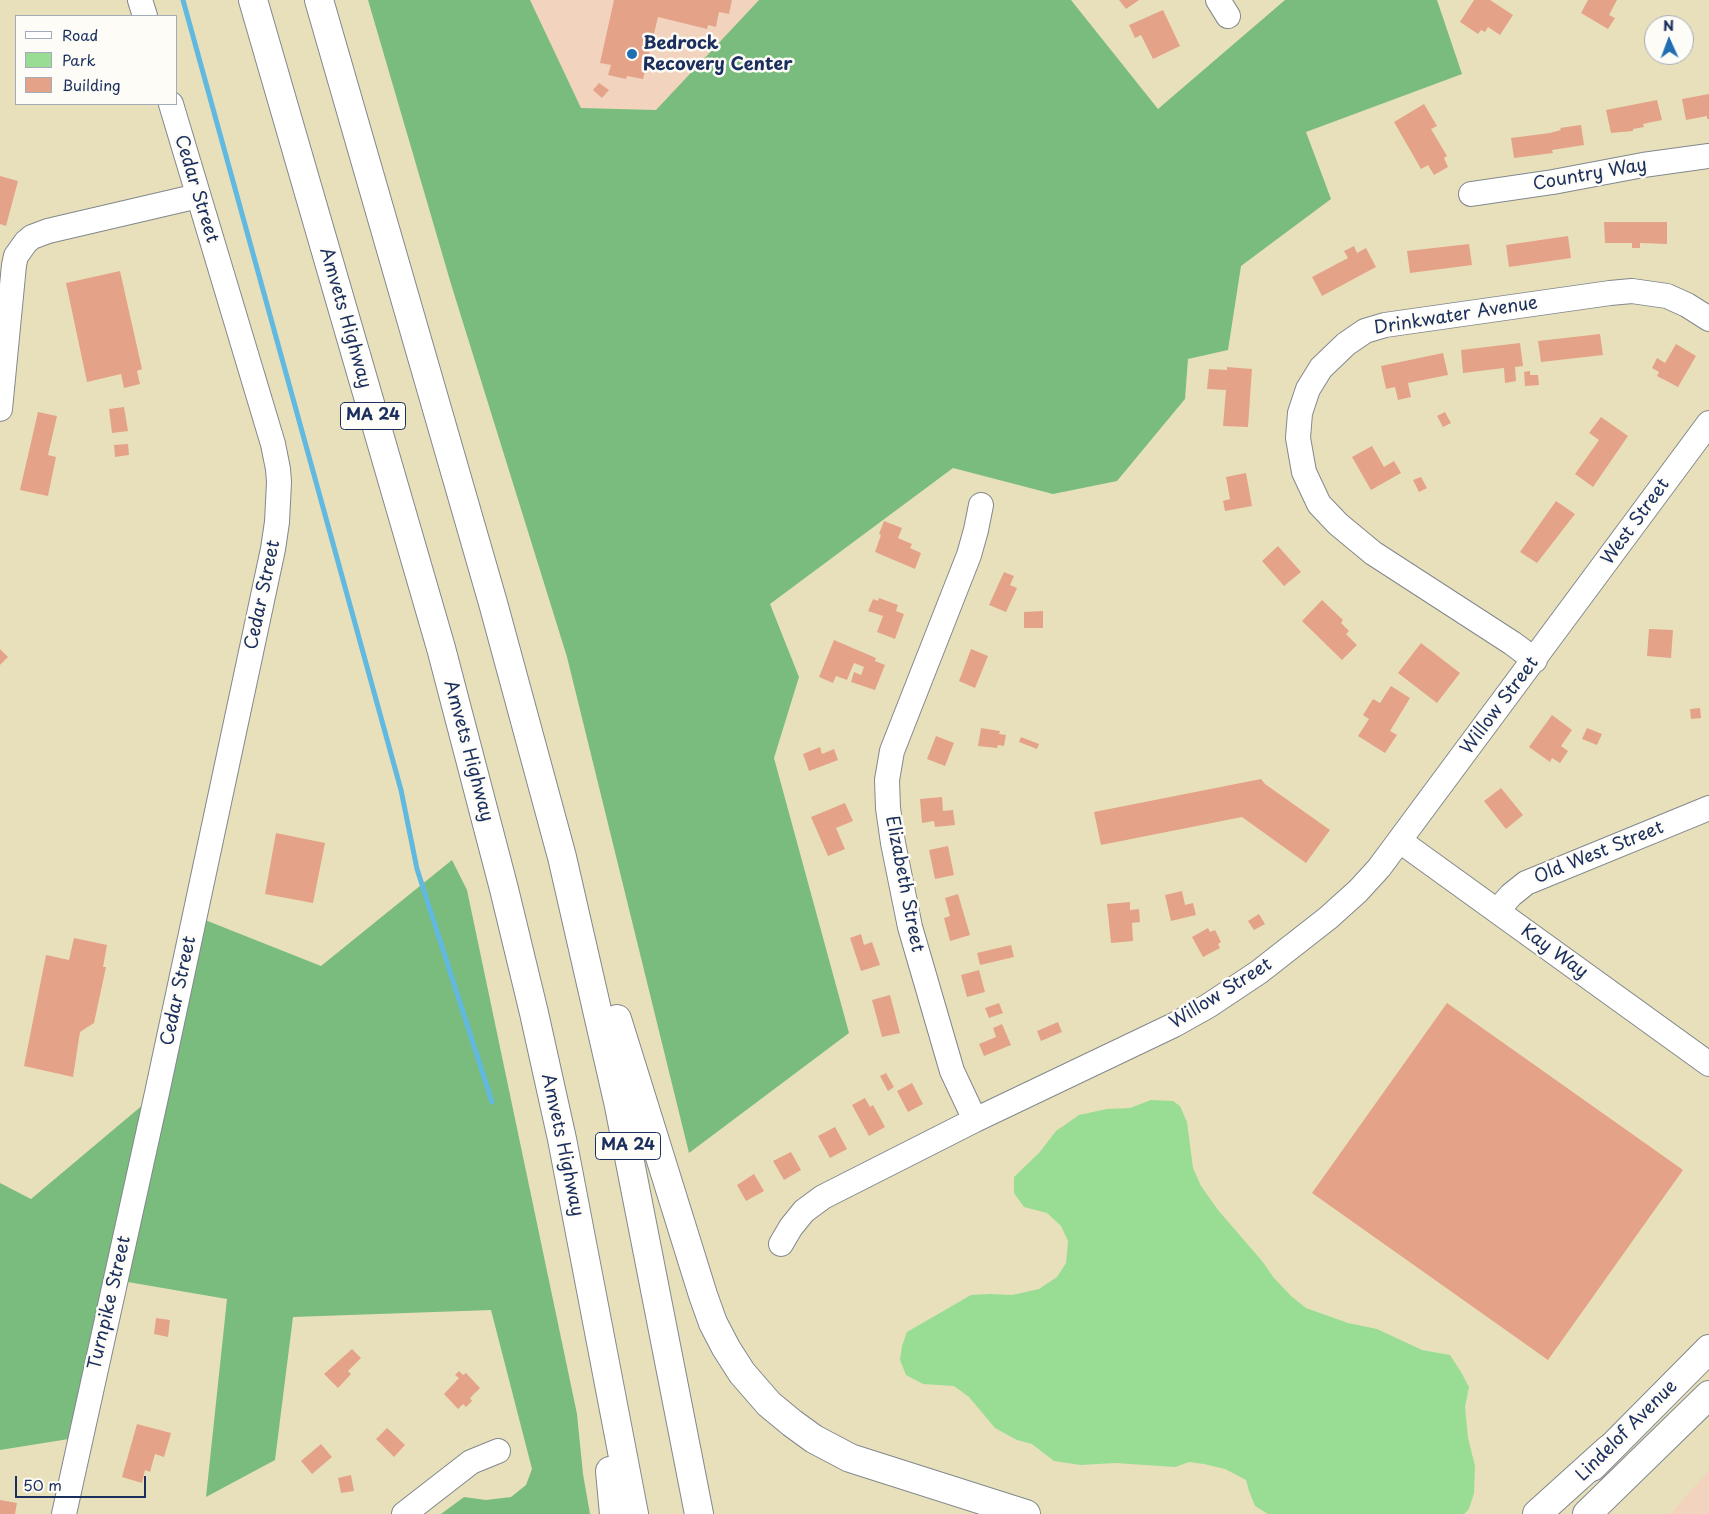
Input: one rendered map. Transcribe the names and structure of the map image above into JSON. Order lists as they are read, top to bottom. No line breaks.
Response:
{"streets":{"main road":["Amvets Highway","MA 24","Lindelof Avenue"],"street":["Country Way","Cedar Street","Drinkwater Avenue","West Street","Willow Street","Old West Street","Elizabeth Street","Kay Way","Turnpike Street"]},"crossings":[["Cedar Street","Turnpike Street"],["Drinkwater Avenue","Willow Street"],["West Street","Willow Street"],["Willow Street","Elizabeth Street"],["Willow Street","Kay Way"],["Old West Street","Kay Way"]],"places":["Bedrock Recovery Center"],"legend":["Road","Park","Building"],"scale_bar":"50 m","north":"top"}
